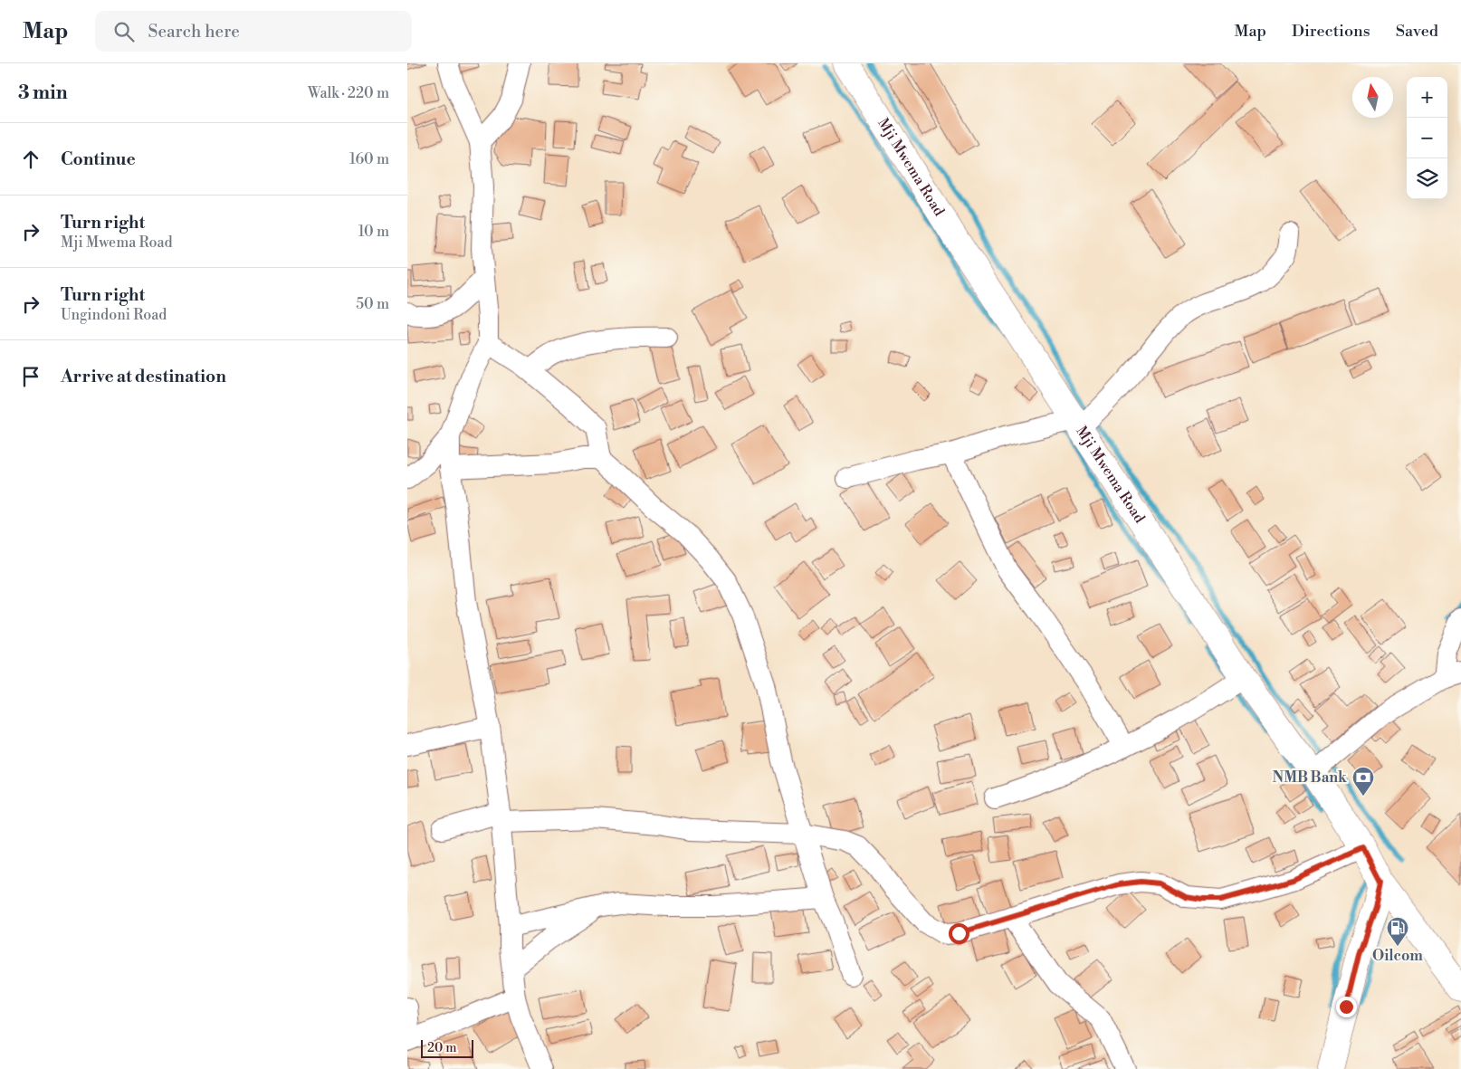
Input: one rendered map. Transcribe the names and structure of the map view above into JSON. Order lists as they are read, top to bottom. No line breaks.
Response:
{"streets":{"main road":["Mji Mwema Road"]},"places":{"bank":["NMB Bank"],"fuel station":["Oilcom"]},"scale_bar":"20 m","north":"top","page":{"header":"Map","search":"Search here","nav":["Map","Directions","Saved"],"heading":["3 min","Walk · 220 m"],"map_buttons":["+","−"],"list":[["Continue","160 m"],["Turn right","Mji Mwema Road","10 m"],["Turn right","Ungindoni Road","50 m"],"Arrive at destination"],"scale":"20 m"}}
